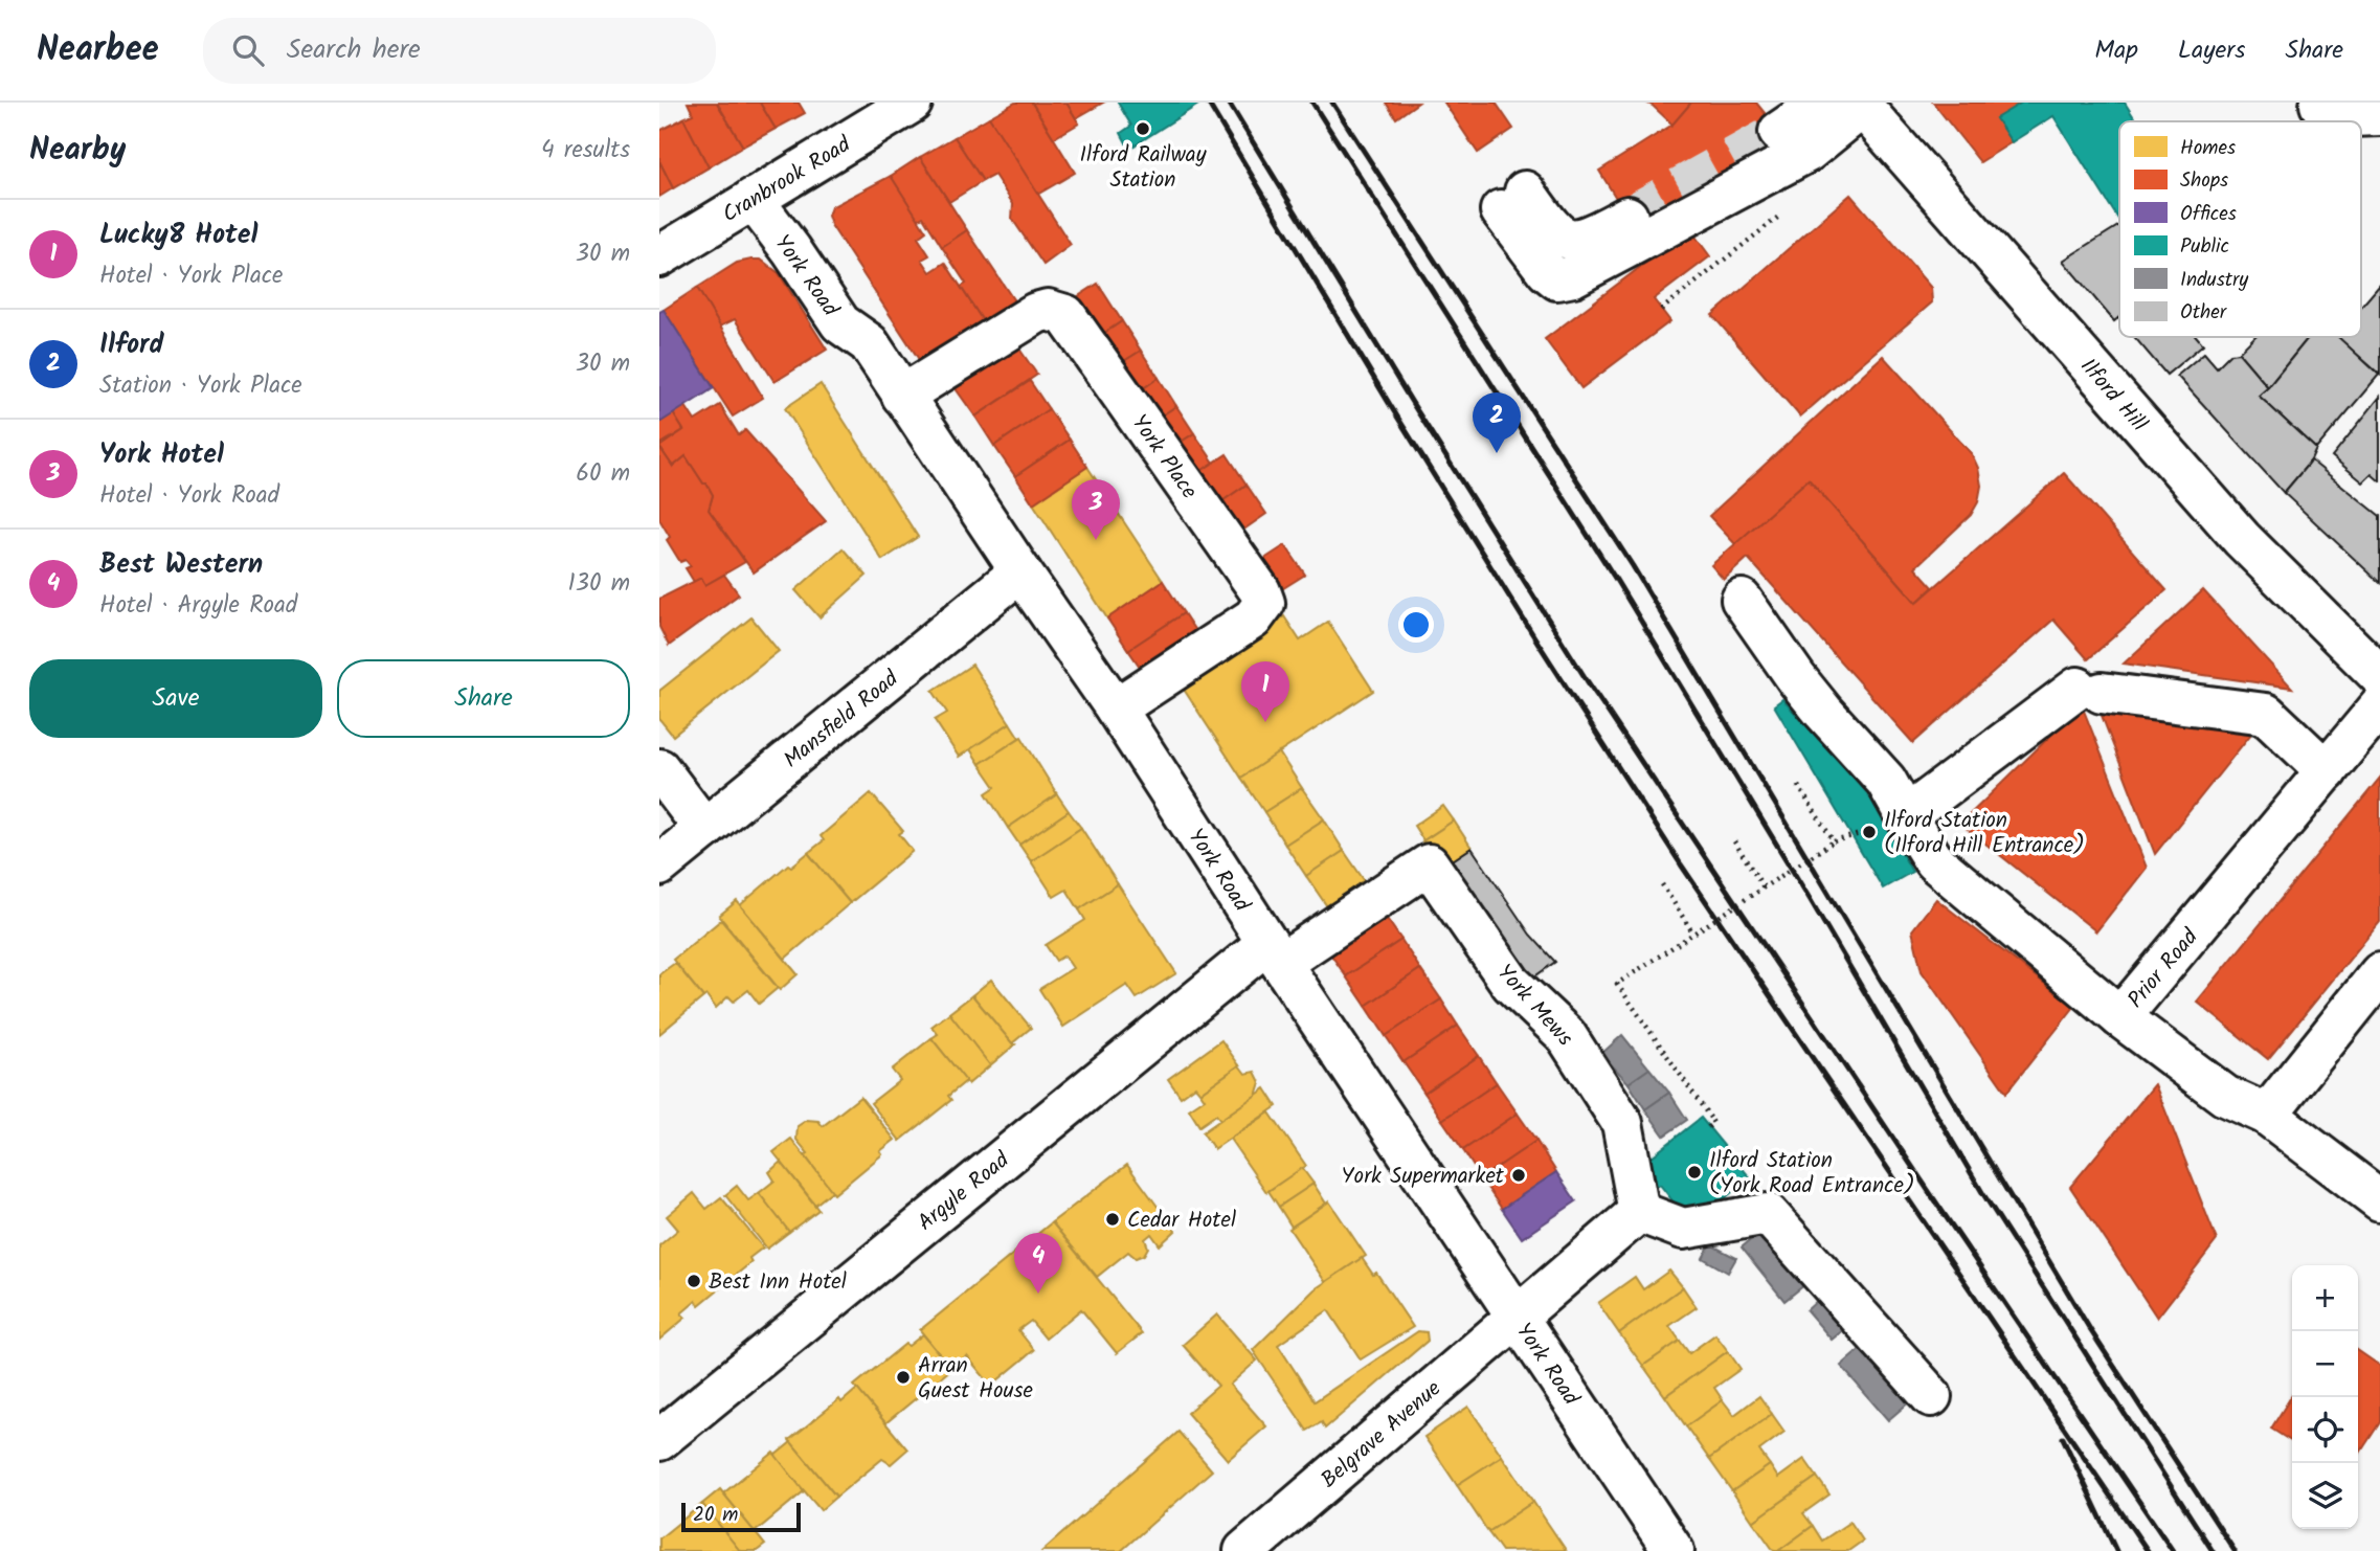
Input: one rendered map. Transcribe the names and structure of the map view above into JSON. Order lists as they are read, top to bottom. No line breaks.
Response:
{"streets":{"street":["Cranbrook Road","York Road","Ilford Hill","York Place","Mansfield Road","Prior Road","York Mews","Argyle Road","Belgrave Avenue"]},"crossings":[["Cranbrook Road","York Road"],["York Road","York Place"],["York Road","Mansfield Road"],["York Road","York Mews"],["York Road","Argyle Road"],["York Road","Belgrave Avenue"],["York Mews","Argyle Road"]],"places":["Ilford Railway Station","Ilford Station (Ilford Hill Entrance)","Ilford Station (York Road Entrance)","York Supermarket","Cedar Hotel","Best Inn Hotel","Arran Guest House"],"legend":["Homes","Shops","Offices","Public","Industry","Other"],"scale_bar":"20 m","page":{"header":"Nearbee","search":"Search here","nav":["Map","Layers","Share"],"heading":["Nearby","4 results"],"list":[{"mark":"1","name":"Lucky8 Hotel","note":"Hotel · York Place","value":"30 m"},{"mark":"2","name":"Ilford","note":"Station · York Place","value":"30 m"},{"mark":"3","name":"York Hotel","note":"Hotel · York Road","value":"60 m"},{"mark":"4","name":"Best Western","note":"Hotel · Argyle Road","value":"130 m"}],"pins":["2","3","1","4"],"buttons":["Save","Share"],"map_buttons":["+","−"],"scale":"20 m"}}
